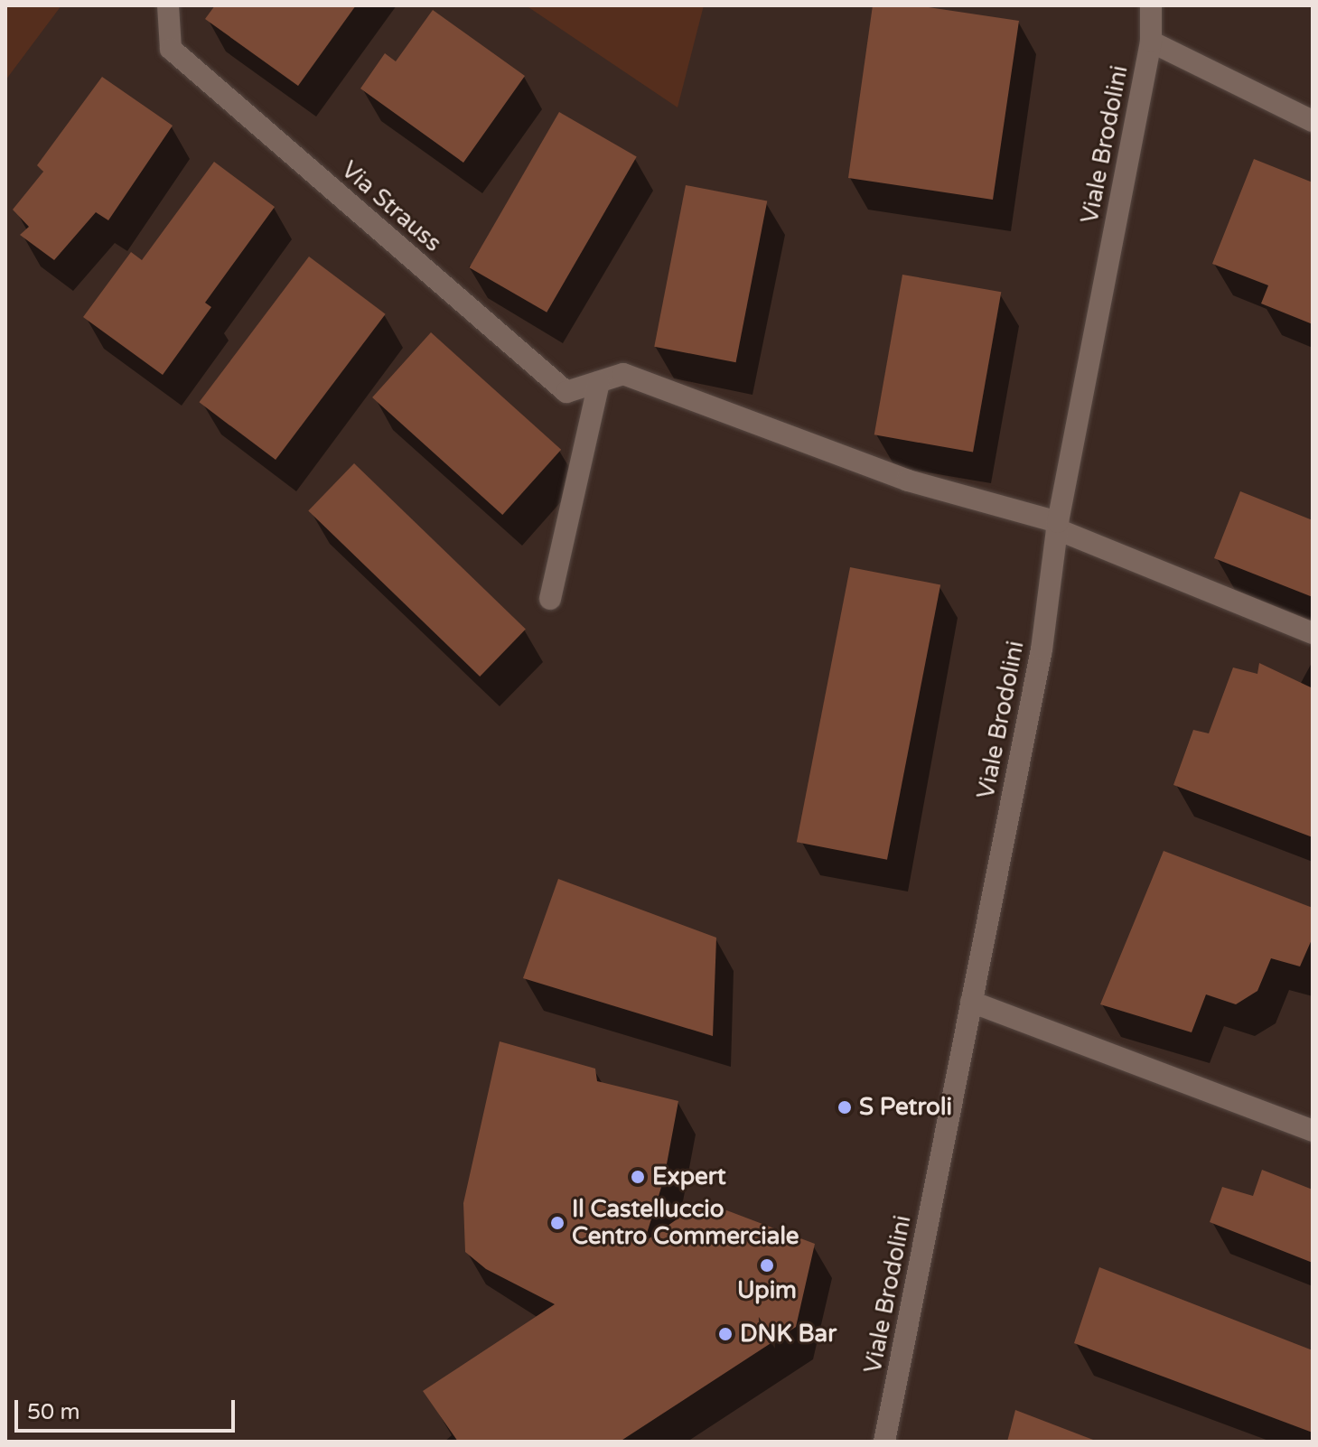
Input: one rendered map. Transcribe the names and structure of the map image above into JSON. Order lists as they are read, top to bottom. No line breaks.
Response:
{"streets":{"street":["Viale Brodolini","Via Strauss"]},"crossings":[["Viale Brodolini","Via Strauss"]],"places":["S Petroli","Expert","Il Castelluccio Centro Commerciale","Upim","DNK Bar"],"scale_bar":"50 m"}
